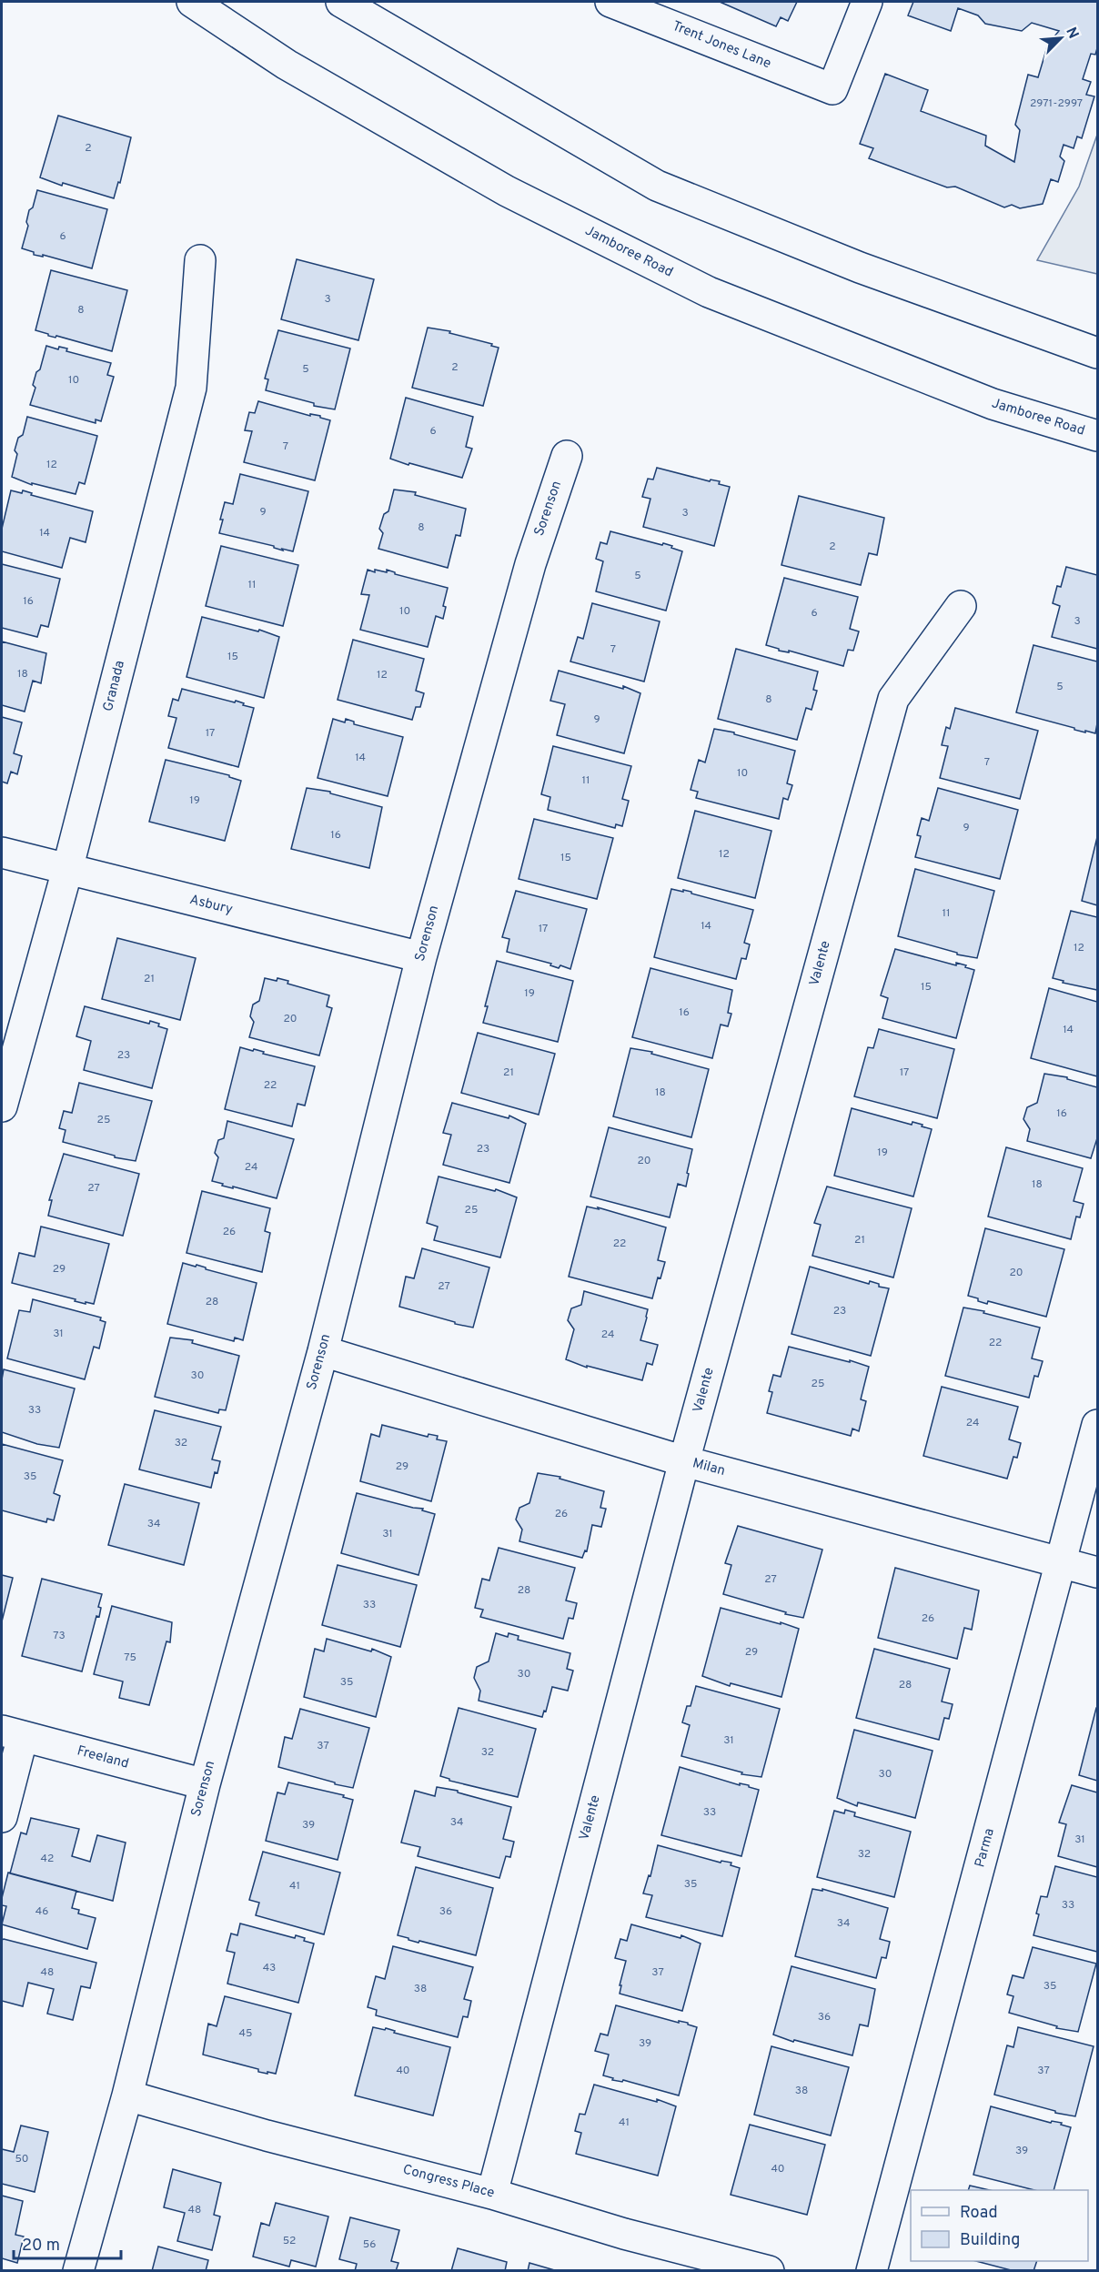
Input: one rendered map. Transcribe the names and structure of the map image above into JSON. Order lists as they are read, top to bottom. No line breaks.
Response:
{"streets":{"street":["Trent Jones Lane","Jamboree Road","Sorenson","Granada","Asbury","Valente","Milan","Freeland","Parma","Congress Place"]},"crossings":[["Sorenson","Asbury"],["Sorenson","Milan"],["Sorenson","Freeland"],["Sorenson","Congress Place"],["Granada","Asbury"],["Valente","Milan"],["Valente","Congress Place"],["Milan","Parma"]],"house_numbers":["2971-2997","2","6","3","8","2","5","10","6","7","12","9","3","8","14","2","5","11","16","10","6","3","7","15","18","12","5","8","9","17","14","7","10","11","19","9","16","12","15","11","14","17","12","21","15","19","16","20","14","23","21","17","22","18","16","25","23","19","20","24","18","27","25","26","21","22","29","20","27","28","23","31","24","22","30","25","33","24","32","29","35","26","34","31","27","28","33","26","73","29","75","30","35","28","31","37","32","30","33","34","39","31","32","42","35","41","33","46","36","34","43","48","37","35","38","36","45","39","40","37","38","41","39","50","40","48","52","56"],"legend":["Road","Building"],"scale_bar":"20 m","north":"top right"}
